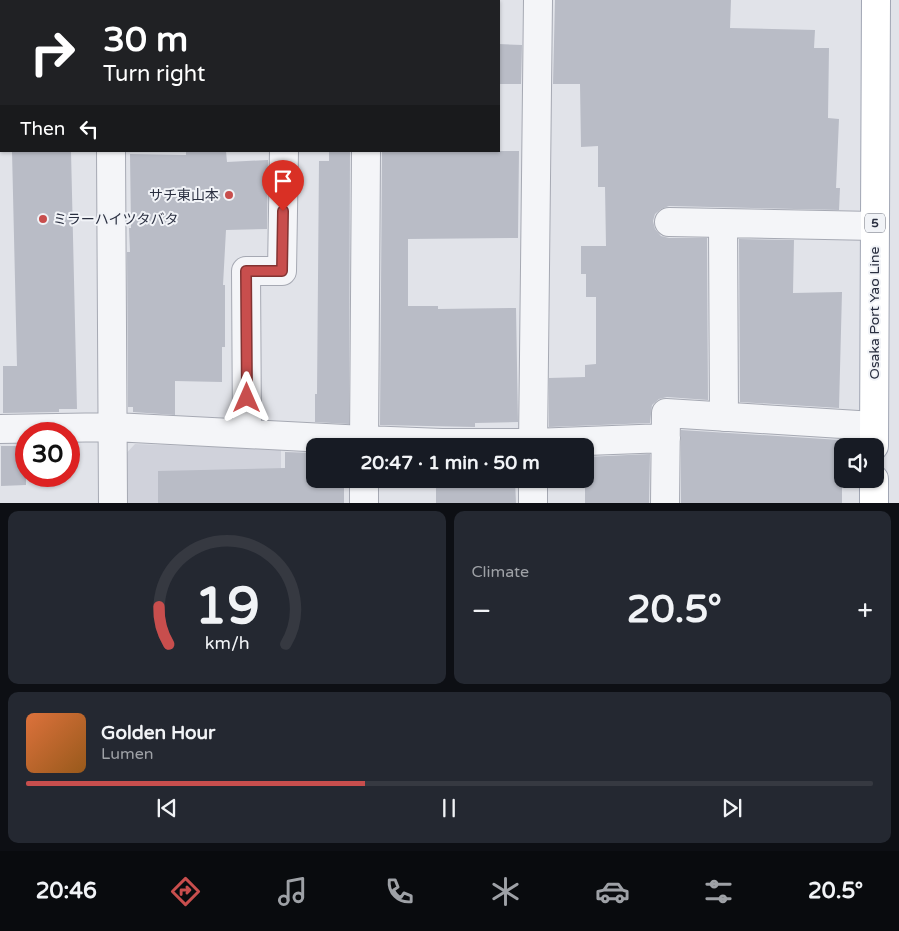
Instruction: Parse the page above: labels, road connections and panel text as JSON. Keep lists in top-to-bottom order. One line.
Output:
{"streets":{"main road":["5","Osaka Port Yao Line"]},"places":["サチ東山本","ミラーハイツタバタ"],"page":{"turn":["30 m","Turn right"],"then":"Then","limit":"30","trip":"20:47 · 1 min · 50 m","tile":"Climate","heat":["−","20.5°","+"],"song":["Golden Hour","Lumen"],"tabs":["20:46","20.5°"],"gauge":["19","km/h"]}}
